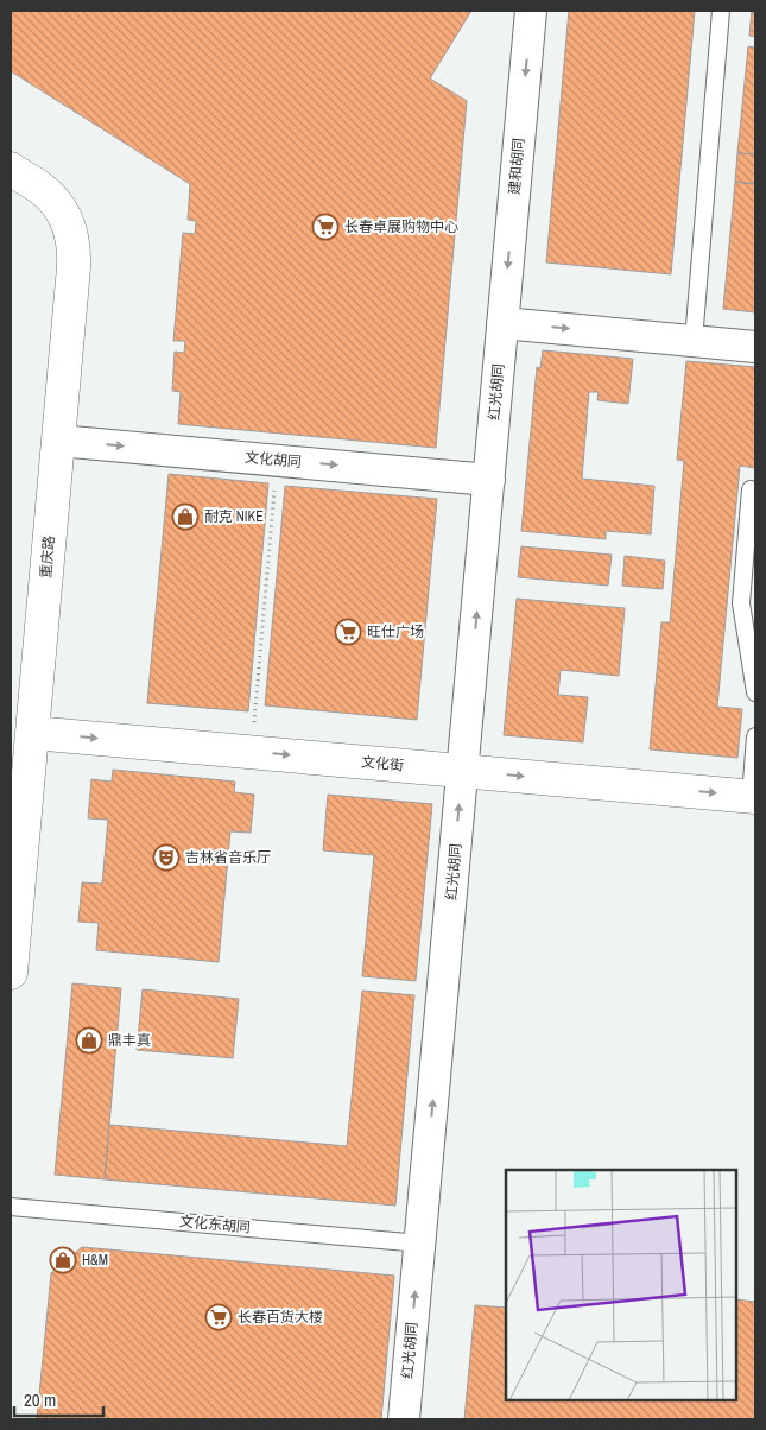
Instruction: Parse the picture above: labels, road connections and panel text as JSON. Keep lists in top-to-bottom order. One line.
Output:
{"streets":{"main road":["重庆路","文化街"],"street":["建和胡同","红光胡同","文化胡同"],"lane":["文化东胡同"]},"crossings":[["建和胡同","红光胡同"],["红光胡同","文化胡同"],["红光胡同","文化街"],["红光胡同","文化东胡同"],["文化胡同","重庆路"],["重庆路","文化街"]],"one_way":["建和胡同","红光胡同","文化胡同","文化街"],"places":{"supermarket":["长春卓展购物中心","旺仕广场","长春百货大楼"],"shop":["耐克 NIKE","鼎丰真","H&M"],"theatre":["吉林省音乐厅"]},"scale_bar":"20 m"}
